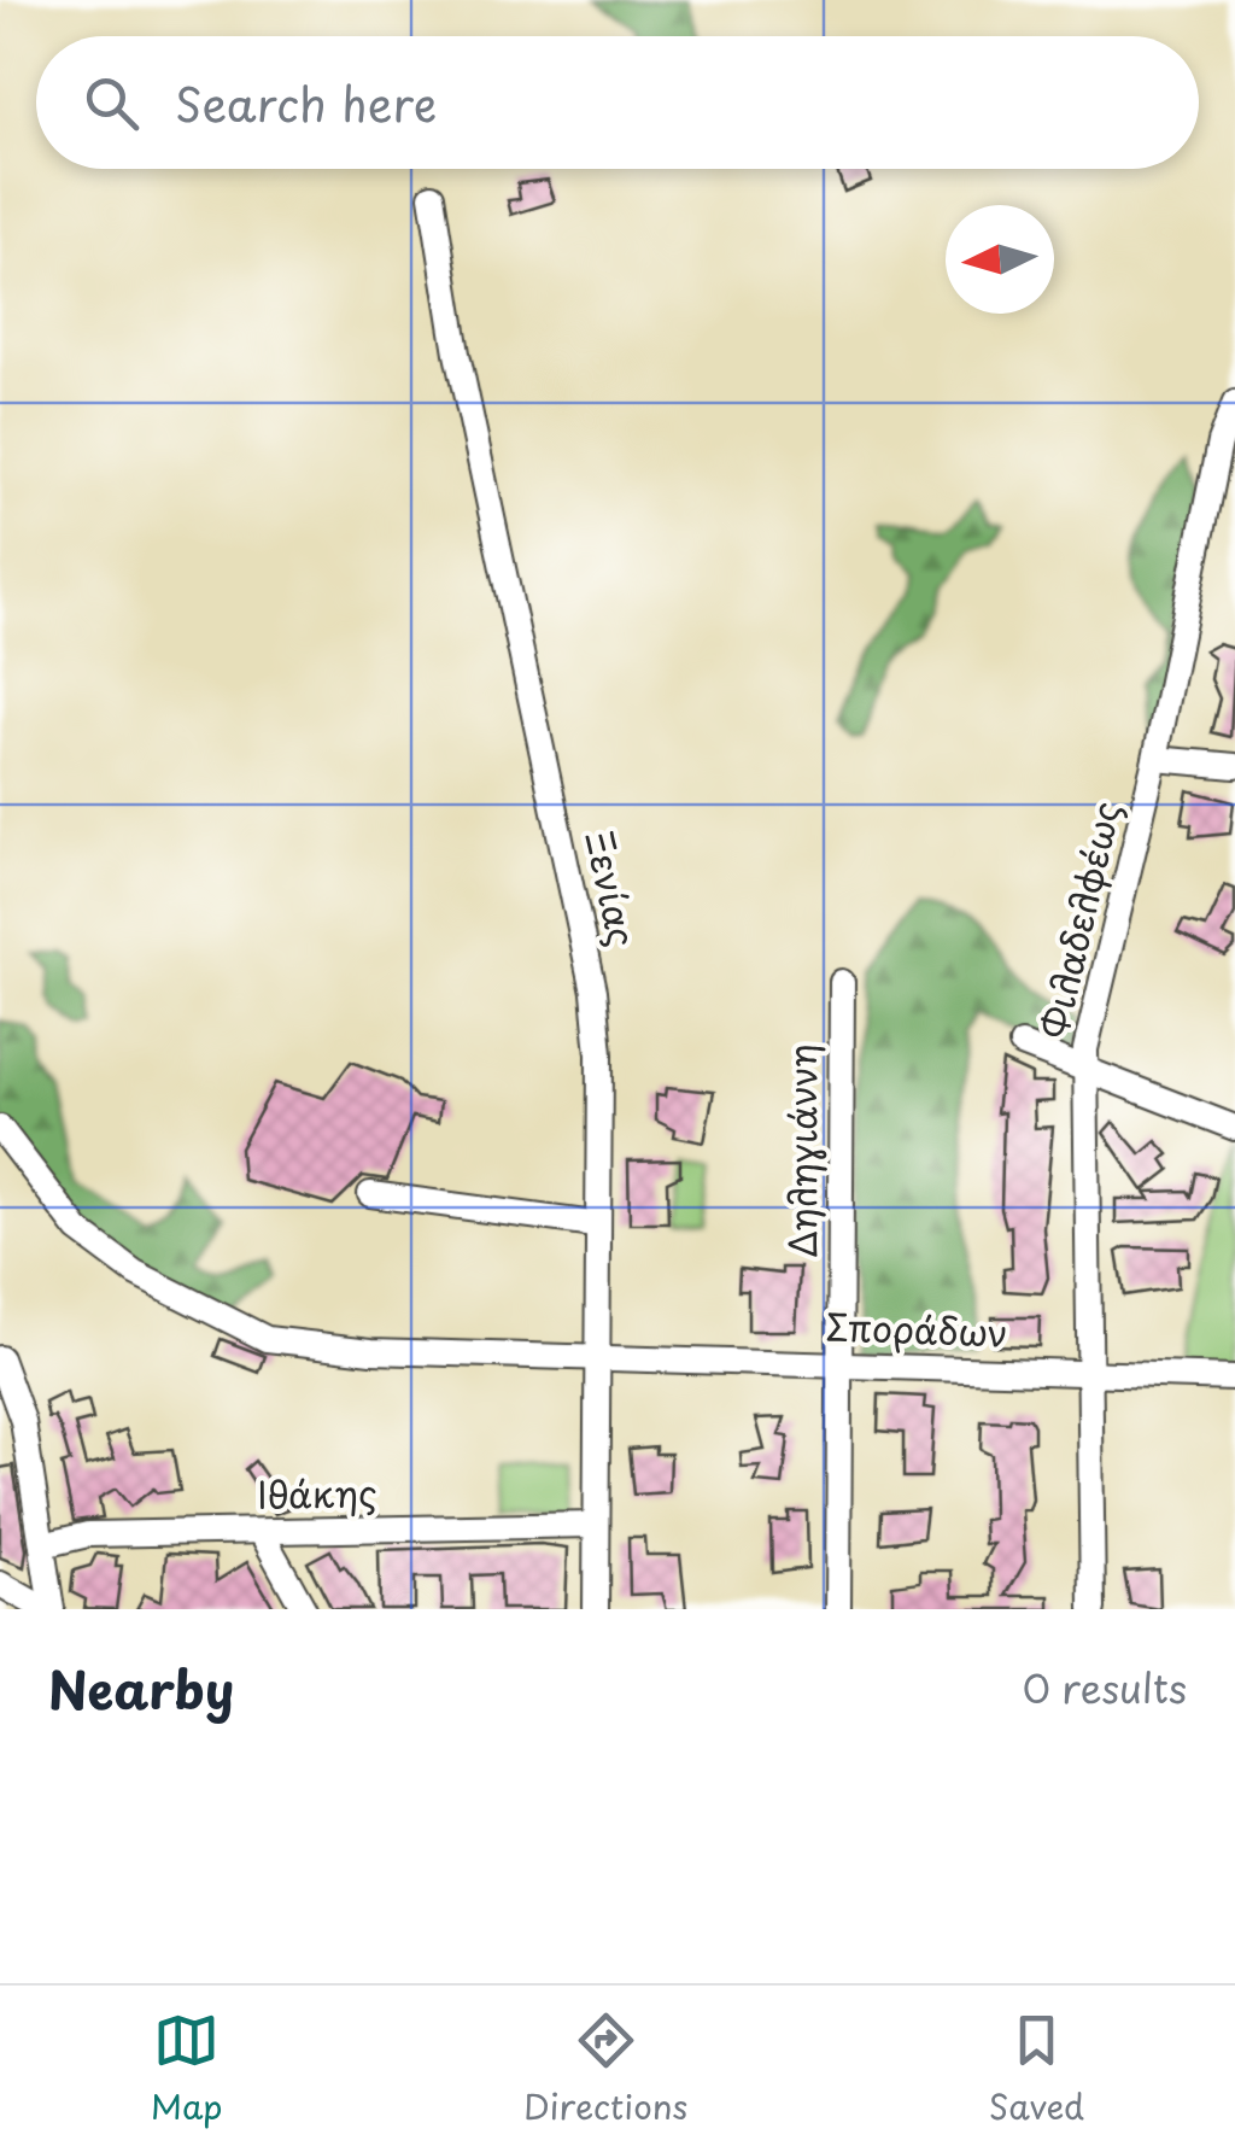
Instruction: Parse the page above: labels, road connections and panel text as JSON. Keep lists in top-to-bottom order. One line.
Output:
{"streets":{"street":["Ξενίας","Φιλαδελφέως","Δηληγιάννη","Σποράδων","Ιθάκης"]},"crossings":[["Ξενίας","Σποράδων"],["Ξενίας","Ιθάκης"],["Φιλαδελφέως","Σποράδων"],["Δηληγιάννη","Σποράδων"]],"north":"left","page":{"search":"Search here","heading":["Nearby","0 results"],"nav":["Map","Directions","Saved"]}}
